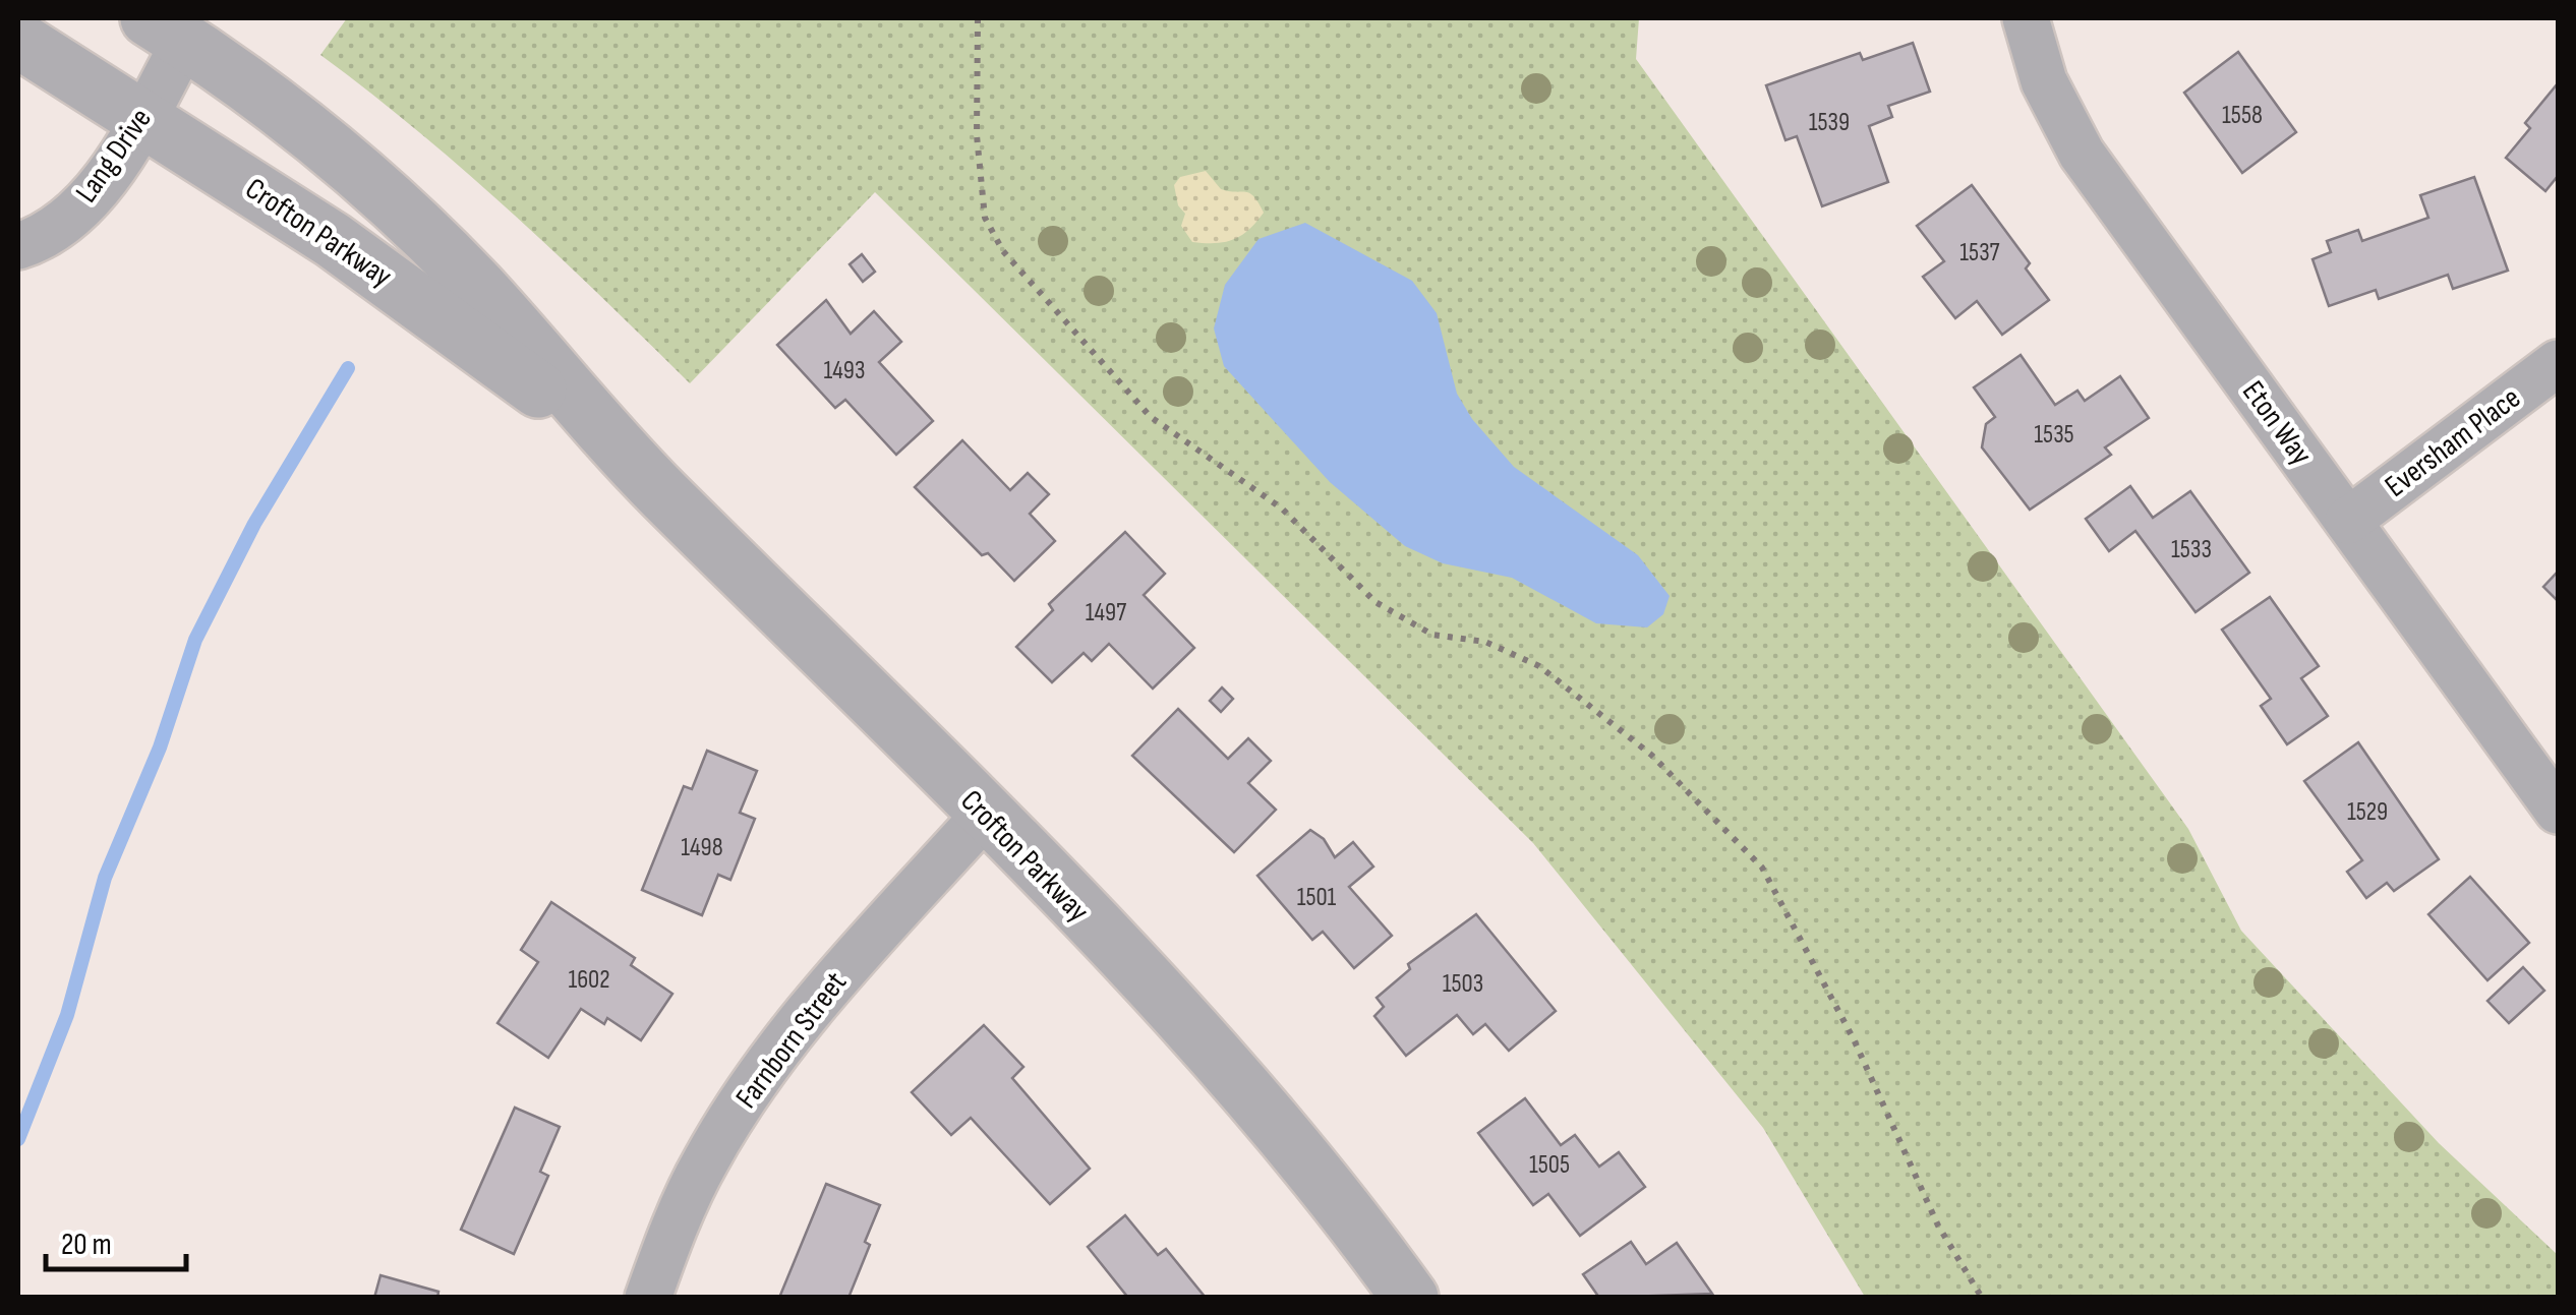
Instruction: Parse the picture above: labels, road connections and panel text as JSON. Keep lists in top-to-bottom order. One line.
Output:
{"streets":{"street":["Lang Drive","Crofton Parkway","Eton Way","Eversham Place","Farnborn Street"]},"crossings":[["Lang Drive","Crofton Parkway"],["Crofton Parkway","Farnborn Street"],["Eton Way","Eversham Place"]],"house_numbers":["1558","1539","1537","1493","1535","1533","1497","1529","1498","1501","1602","1503","1505"],"scale_bar":"20 m"}
